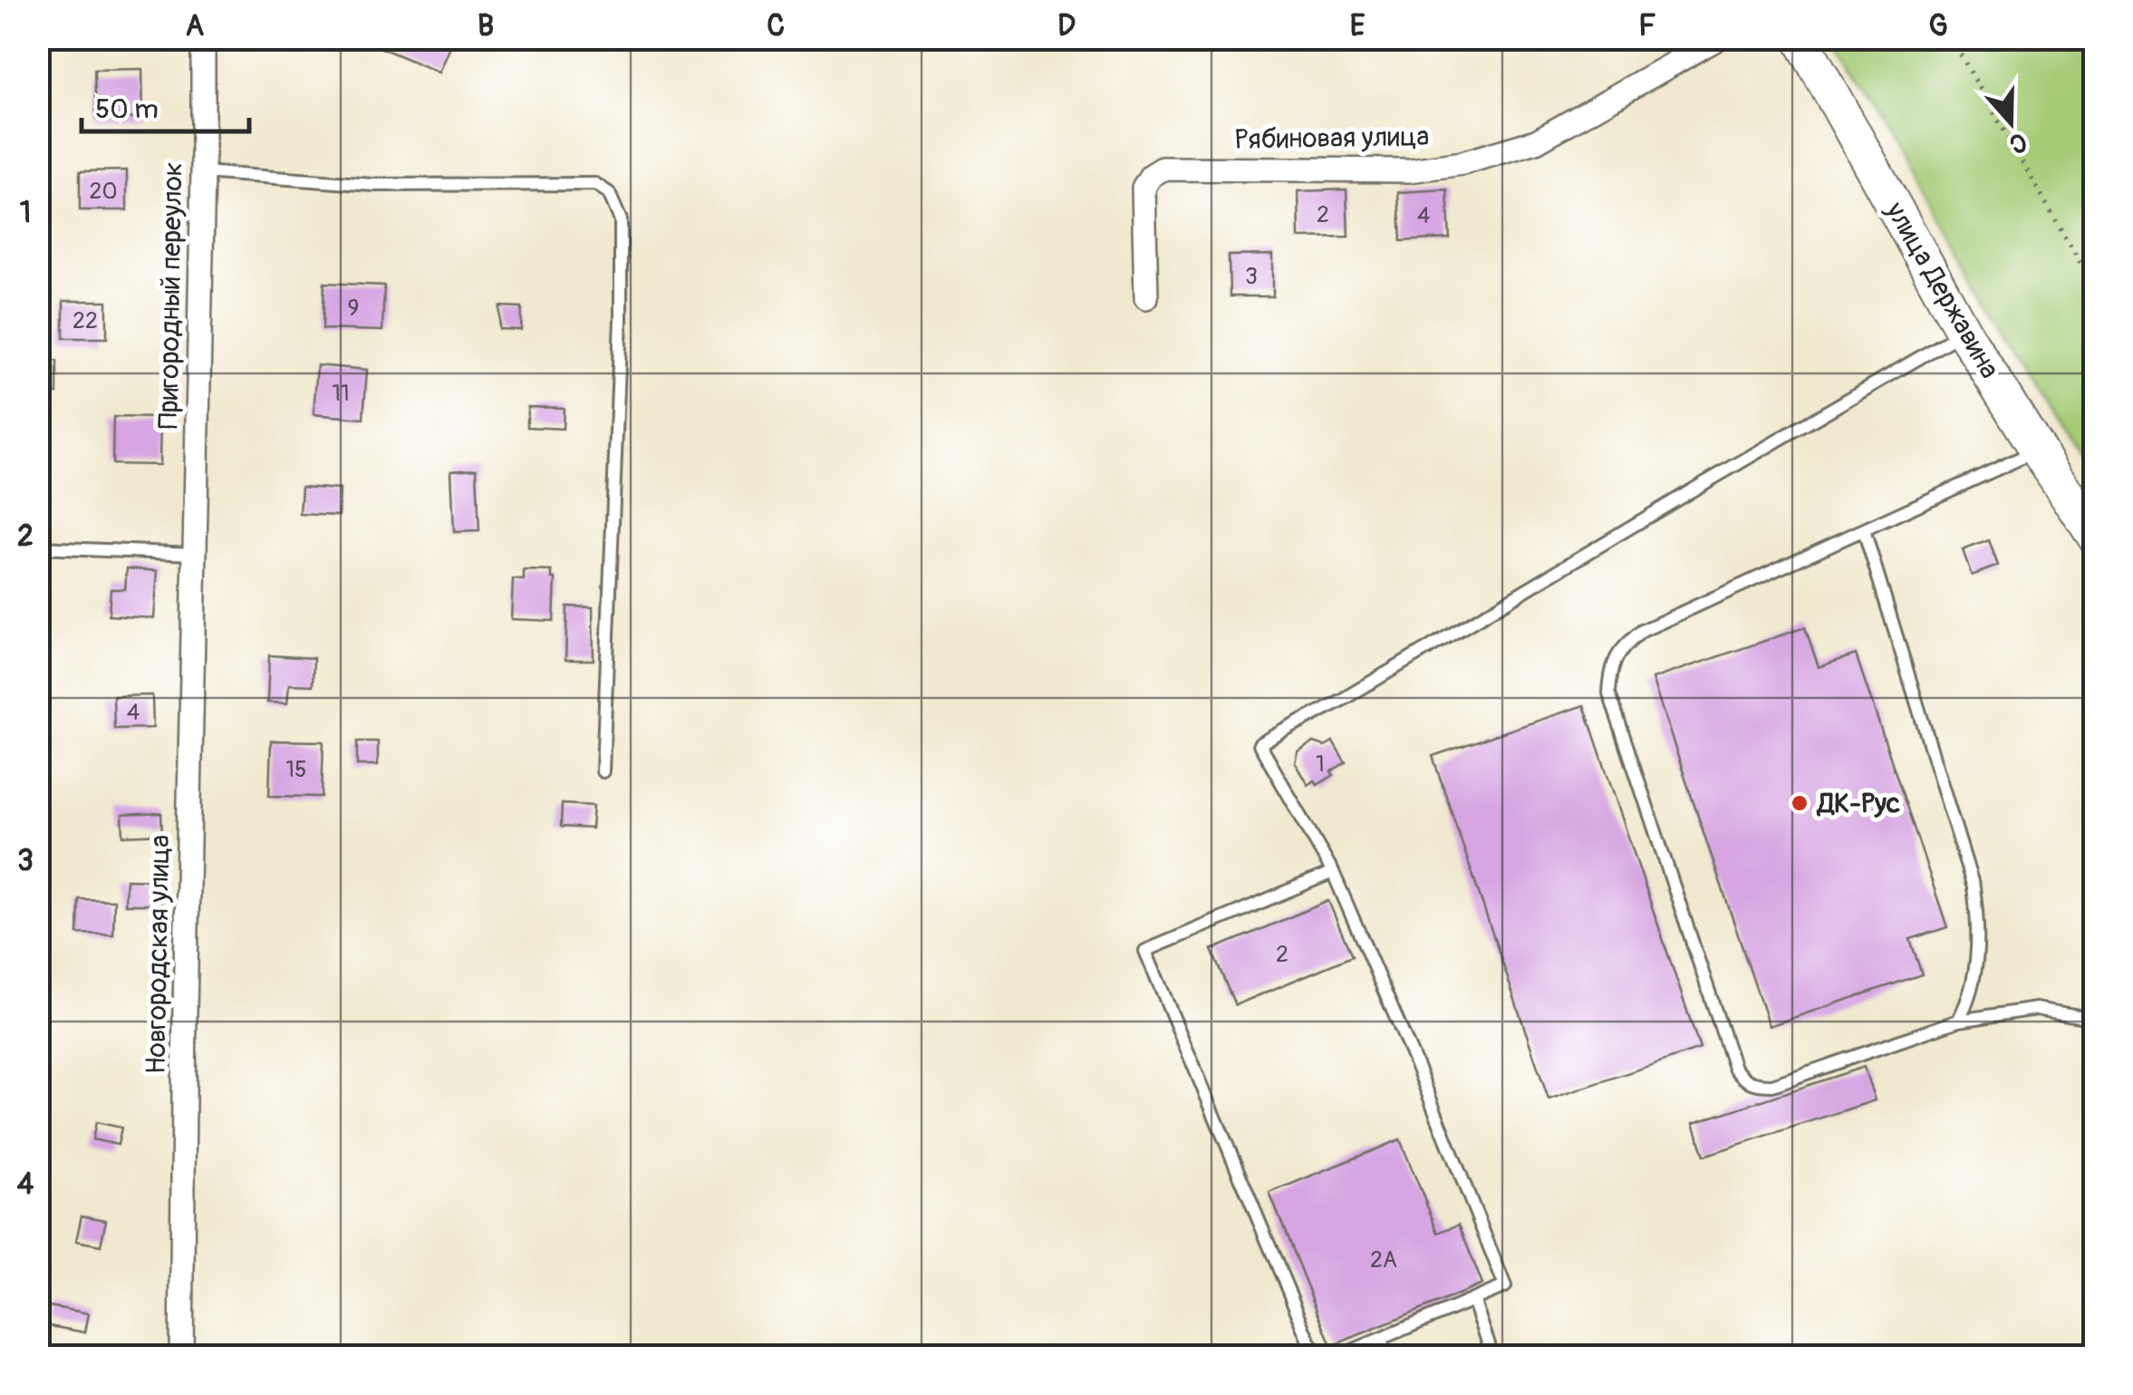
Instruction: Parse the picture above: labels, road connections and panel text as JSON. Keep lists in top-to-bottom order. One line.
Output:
{"streets":{"main road":["улица Державина"],"street":["Рябиновая улица","Пригородный переулок","Новгородская улица"]},"crossings":[["Пригородный переулок","Новгородская улица"]],"places":["ДК-Рус"],"house_numbers":["20","2","4","3","9","22","11","4","1","15","2","2А"],"scale_bar":"50 m","north":"bottom","grid":{"columns":["A","B","C","D","E","F","G"],"rows":["1","2","3","4"]}}
